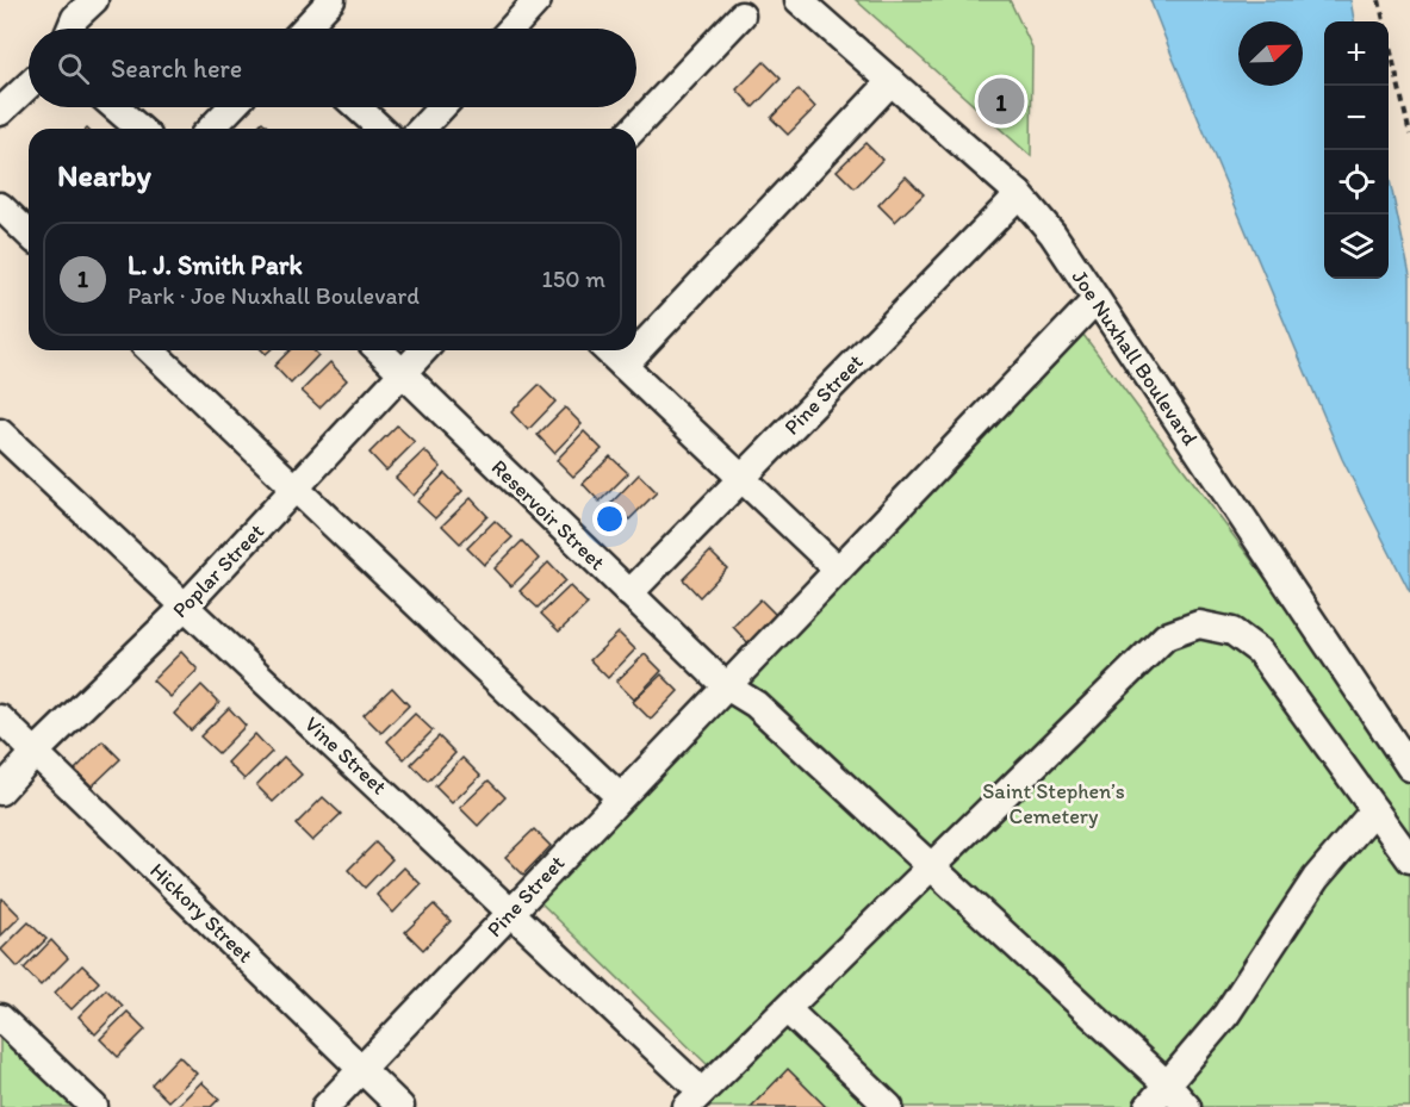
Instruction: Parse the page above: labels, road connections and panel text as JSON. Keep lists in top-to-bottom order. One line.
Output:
{"streets":{"street":["Joe Nuxhall Boulevard","Pine Street","Reservoir Street","Poplar Street","Vine Street","Hickory Street"]},"crossings":[["Joe Nuxhall Boulevard","Pine Street"],["Pine Street","Reservoir Street"],["Pine Street","Vine Street"],["Pine Street","Hickory Street"],["Reservoir Street","Poplar Street"],["Poplar Street","Vine Street"],["Poplar Street","Hickory Street"]],"parks":["Saint Stephen’s Cemetery"],"north":"top right","page":{"map_buttons":["+","−"],"search":"Search here","pins":"1","heading":"Nearby","list":[{"mark":"1","name":"L. J. Smith Park","note":"Park · Joe Nuxhall Boulevard","value":"150 m"}]}}
